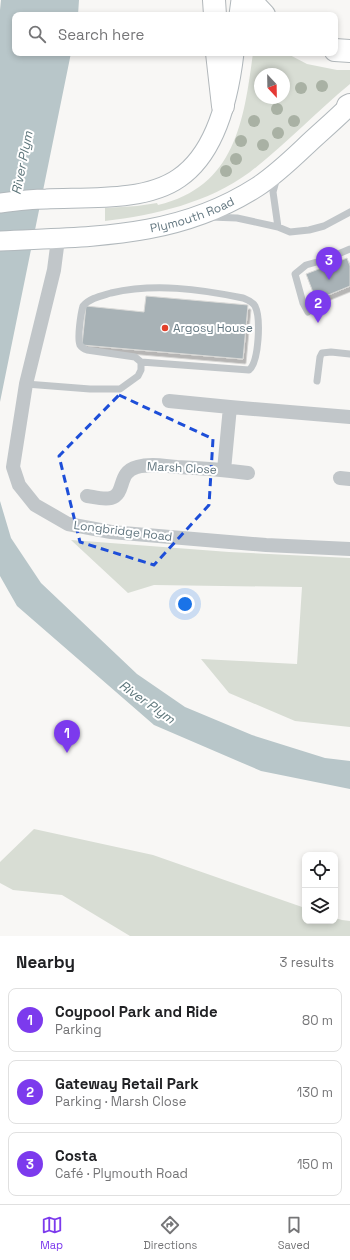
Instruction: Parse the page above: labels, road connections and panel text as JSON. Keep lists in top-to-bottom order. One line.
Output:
{"streets":{"main road":["Plymouth Road"],"street":["Marsh Close","Longbridge Road"]},"crossings":[["Plymouth Road","Longbridge Road"]],"water":["River Plym"],"places":["Argosy House"],"north":"bottom","page":{"search":"Search here","pins":["3","2","1"],"heading":["Nearby","3 results"],"list":[{"mark":"1","name":"Coypool Park and Ride","note":"Parking","value":"80 m"},{"mark":"2","name":"Gateway Retail Park","note":"Parking · Marsh Close","value":"130 m"},{"mark":"3","name":"Costa","note":"Café · Plymouth Road","value":"150 m"}],"nav":["Map","Directions","Saved"]}}
